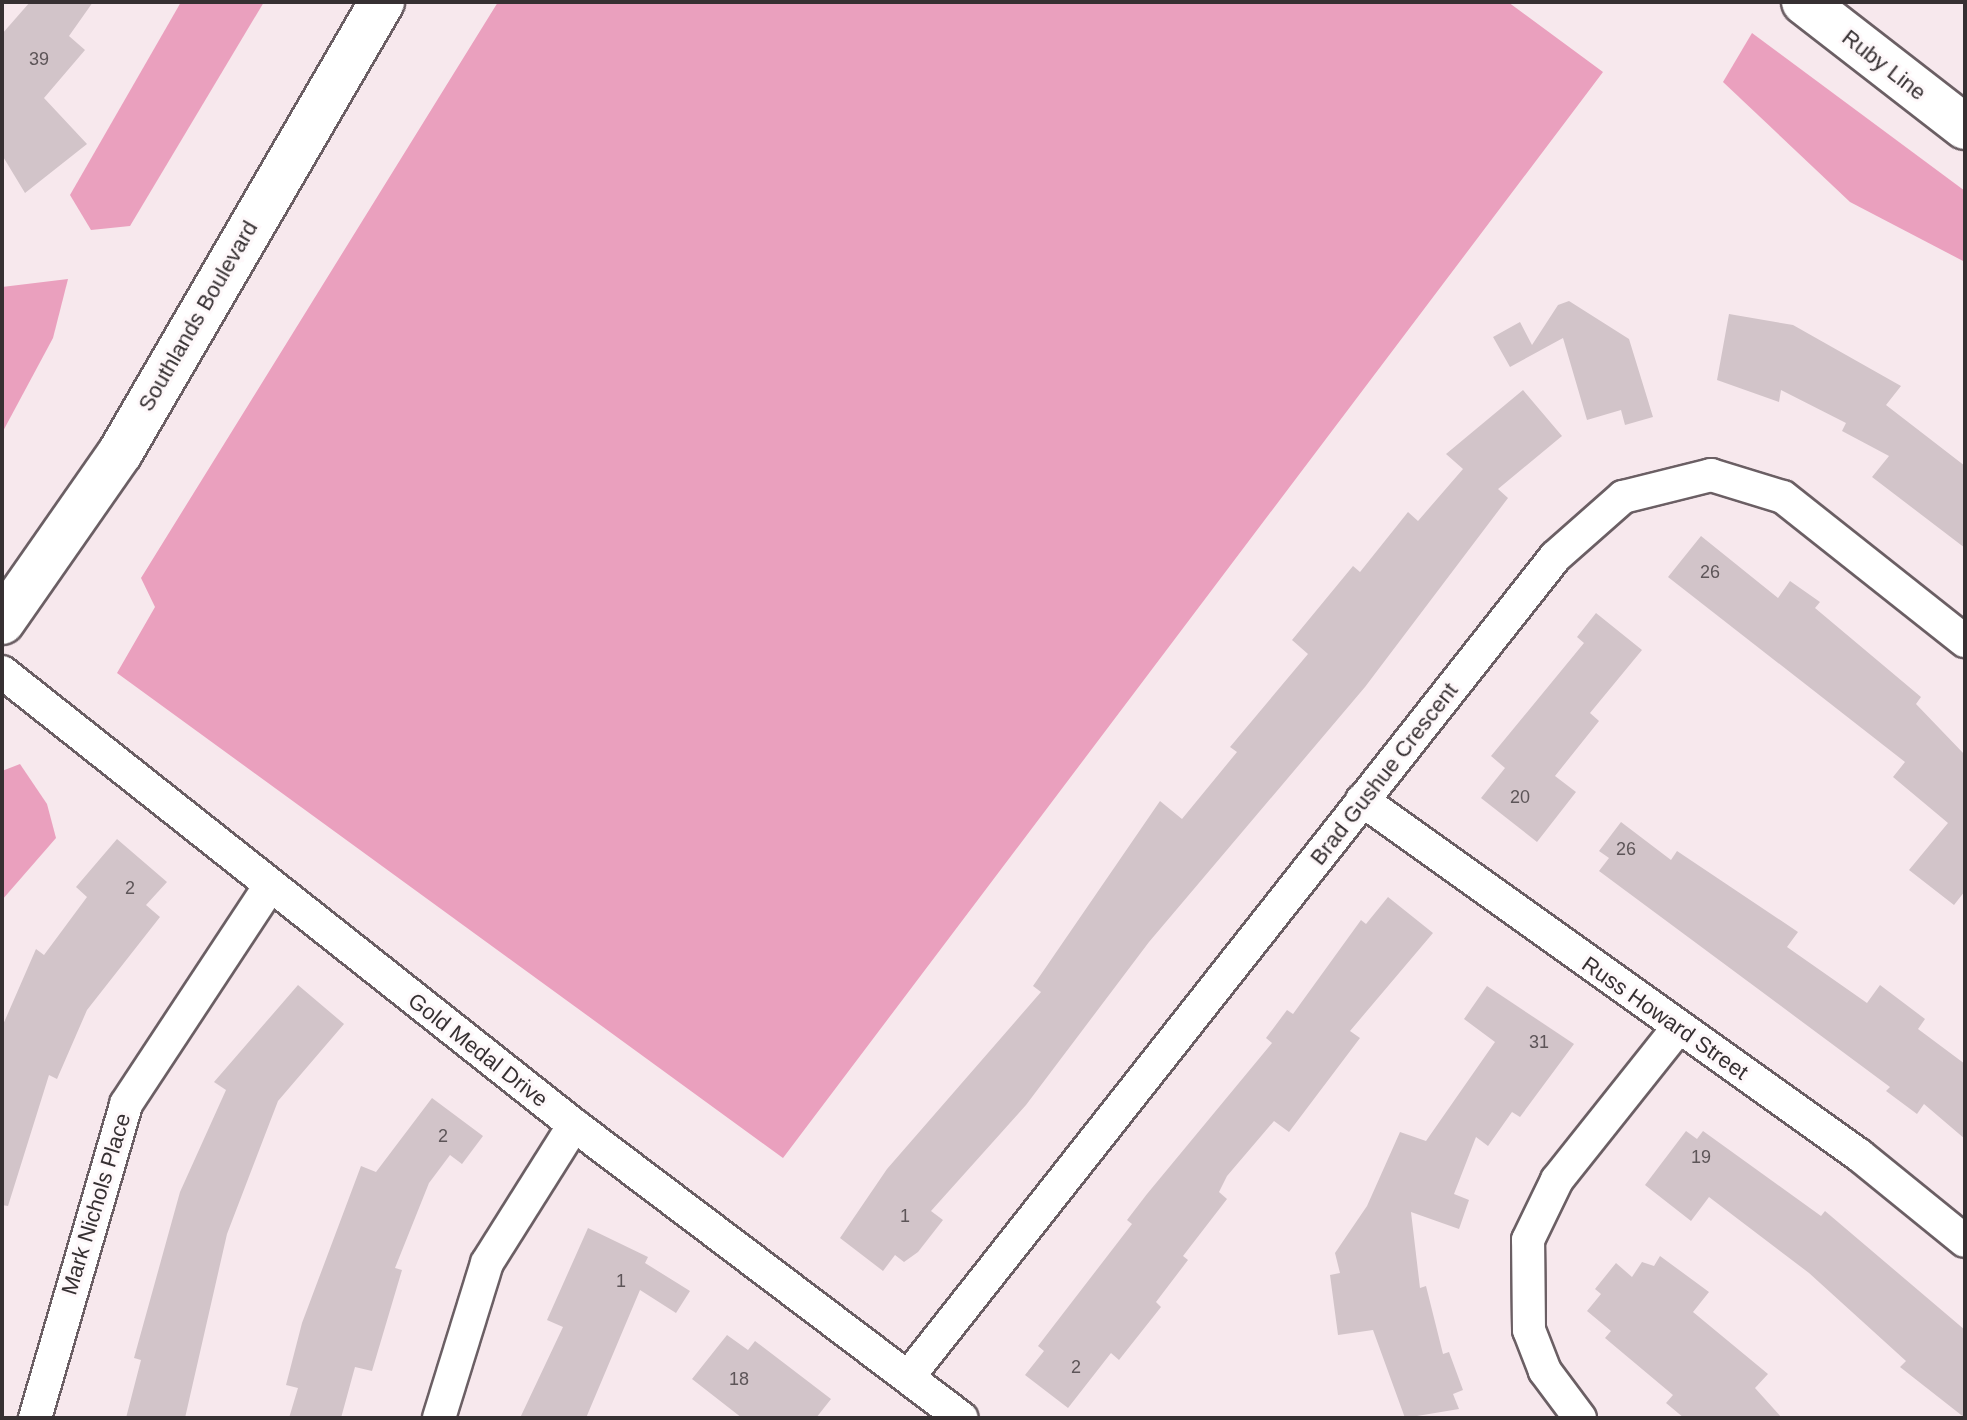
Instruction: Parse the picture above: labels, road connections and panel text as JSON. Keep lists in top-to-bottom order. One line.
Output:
{"streets":{"main road":["Ruby Line","Southlands Boulevard"],"street":["Brad Gushue Crescent","Russ Howard Street","Gold Medal Drive","Mark Nichols Place"]},"crossings":[["Brad Gushue Crescent","Russ Howard Street"],["Brad Gushue Crescent","Gold Medal Drive"],["Gold Medal Drive","Mark Nichols Place"]],"house_numbers":["39","26","20","26","2","31","2","19","1","1","2","18"]}
